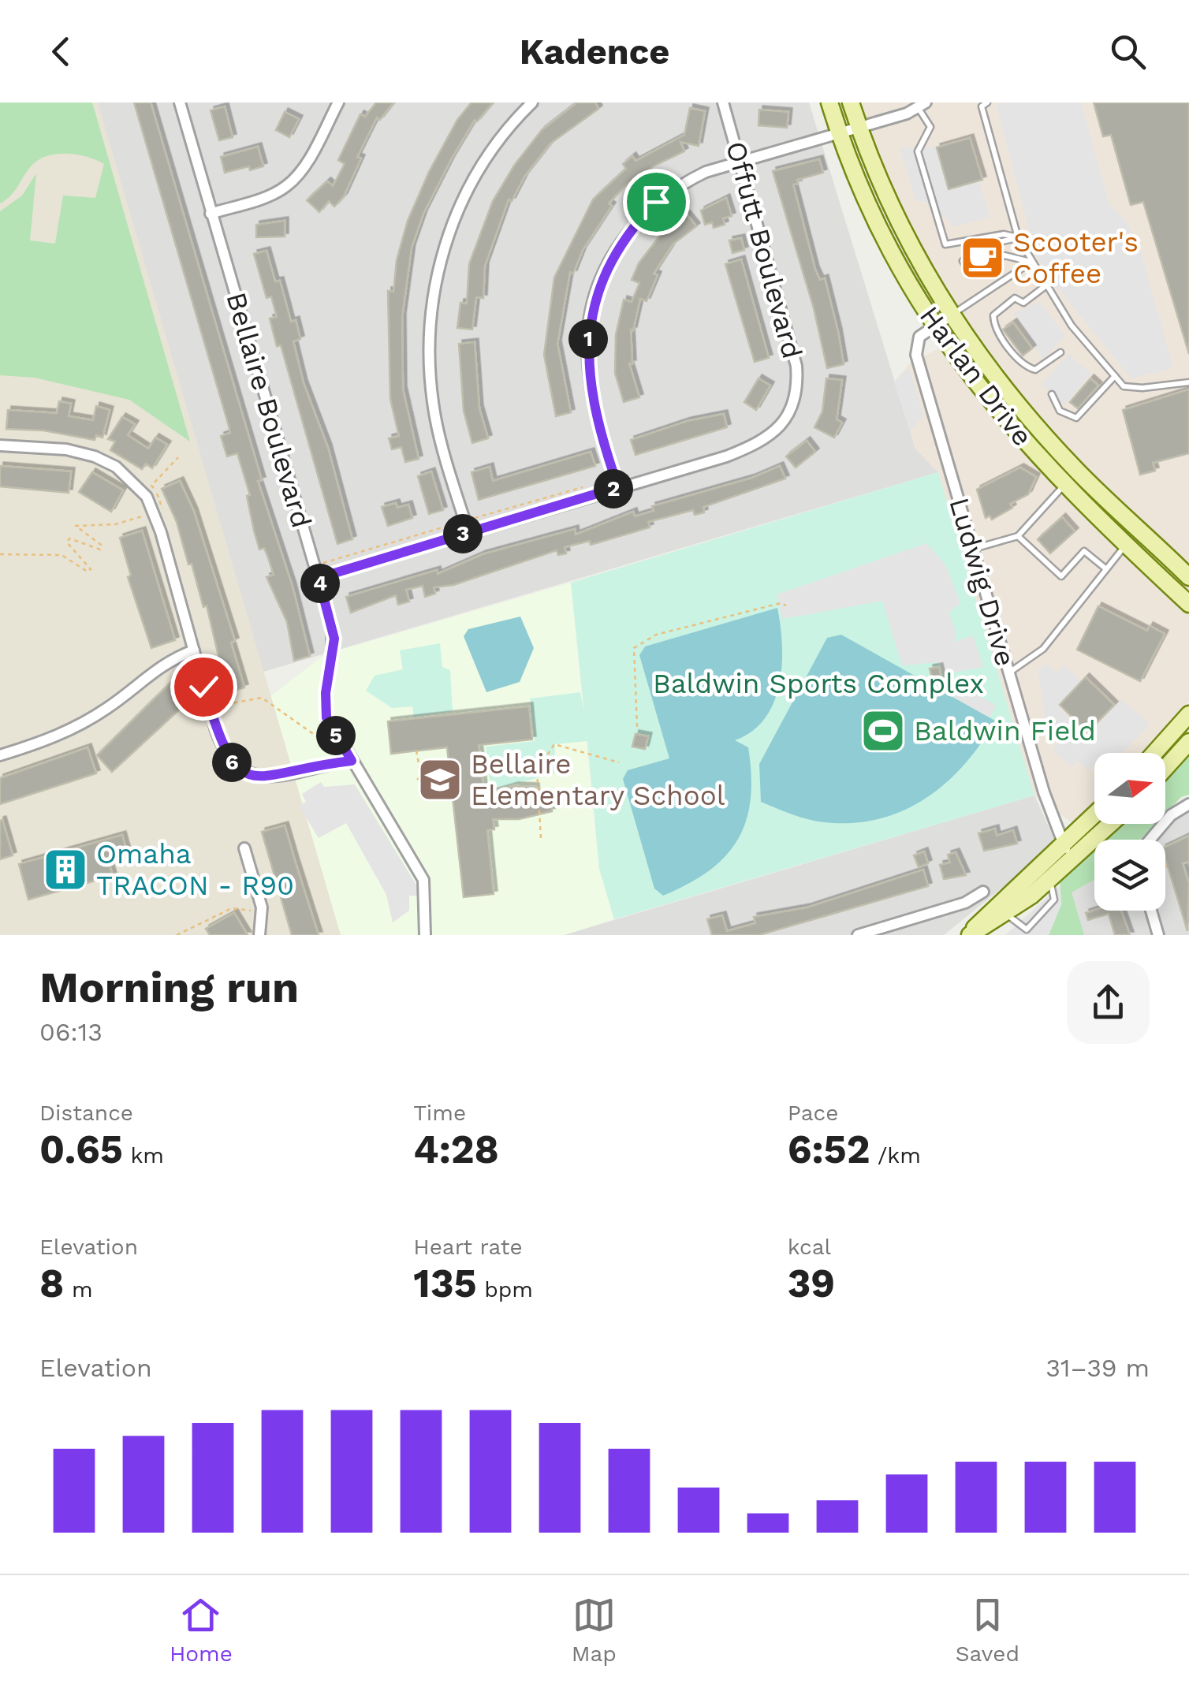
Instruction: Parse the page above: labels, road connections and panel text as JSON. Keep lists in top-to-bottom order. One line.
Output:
{"streets":{"main road":["Harlan Drive"],"street":["Offutt Boulevard","Bellaire Boulevard","Ludwig Drive"]},"crossings":[["Offutt Boulevard","Bellaire Boulevard"],["Harlan Drive","Ludwig Drive"]],"parks":["Baldwin Sports Complex"],"places":{"cafe":["Scooter's Coffee"],"sports":["Baldwin Field"],"school or university":["Bellaire Elementary School"],"building":["Omaha TRACON - R90"]},"north":"right","page":{"header":"Kadence","pins":["1","2","3","4","5","6"],"heading":["Morning run","06:13"],"stats":[["Distance","0.65 km"],["Time","4:28"],["Pace","6:52 /km"],["Elevation","8 m"],["Heart rate","135 bpm"],["kcal","39"]],"chart":["Elevation","31–39 m"],"tabs":["Home","Map","Saved"]}}
